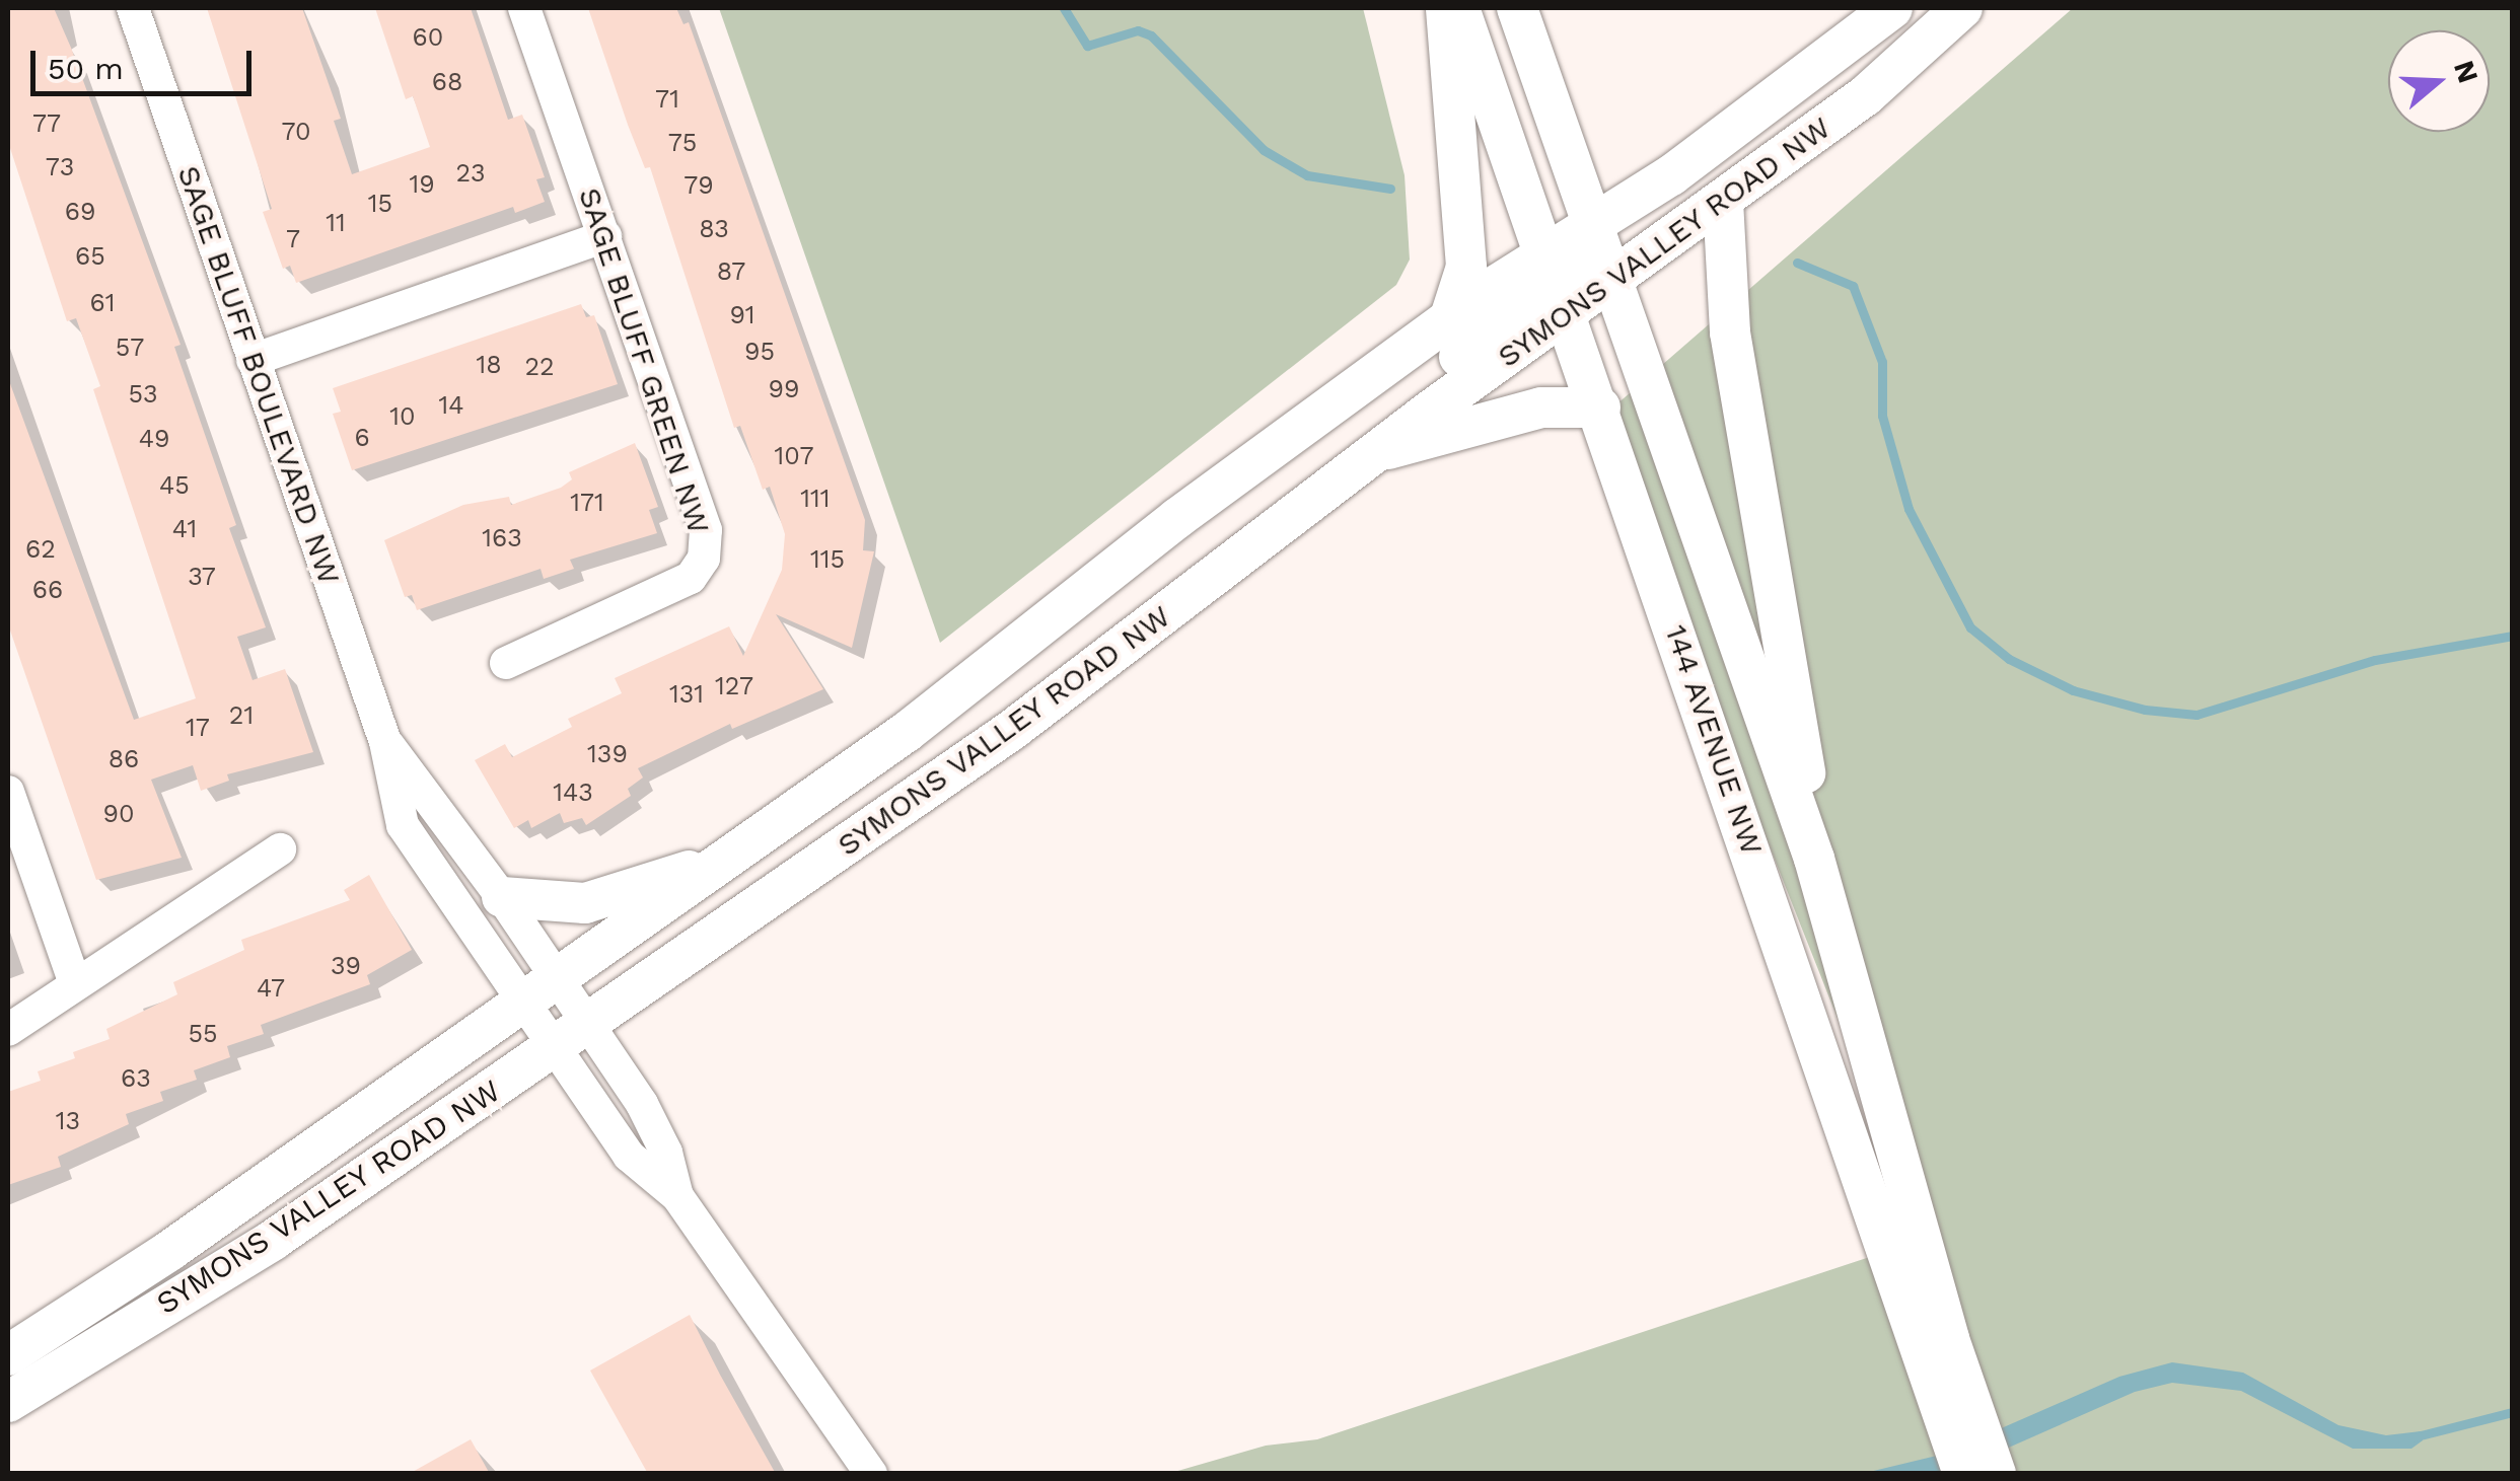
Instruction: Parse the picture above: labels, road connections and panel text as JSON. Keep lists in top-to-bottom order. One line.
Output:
{"streets":{"main road":["SYMONS VALLEY ROAD NW","144 AVENUE NW"],"street":["SAGE BLUFF GREEN NW","SAGE BLUFF BOULEVARD NW"]},"crossings":[["SYMONS VALLEY ROAD NW","SAGE BLUFF BOULEVARD NW"],["SYMONS VALLEY ROAD NW","144 AVENUE NW"]],"house_numbers":["60","68","71","77","70","75","73","23","19","79","15","69","11","83","7","65","87","61","91","57","95","18","22","99","53","14","10","6","49","107","45","111","171","41","163","62","115","37","66","127","131","21","17","139","86","143","90","39","47","55","63","13"],"scale_bar":"50 m","north":"right"}
